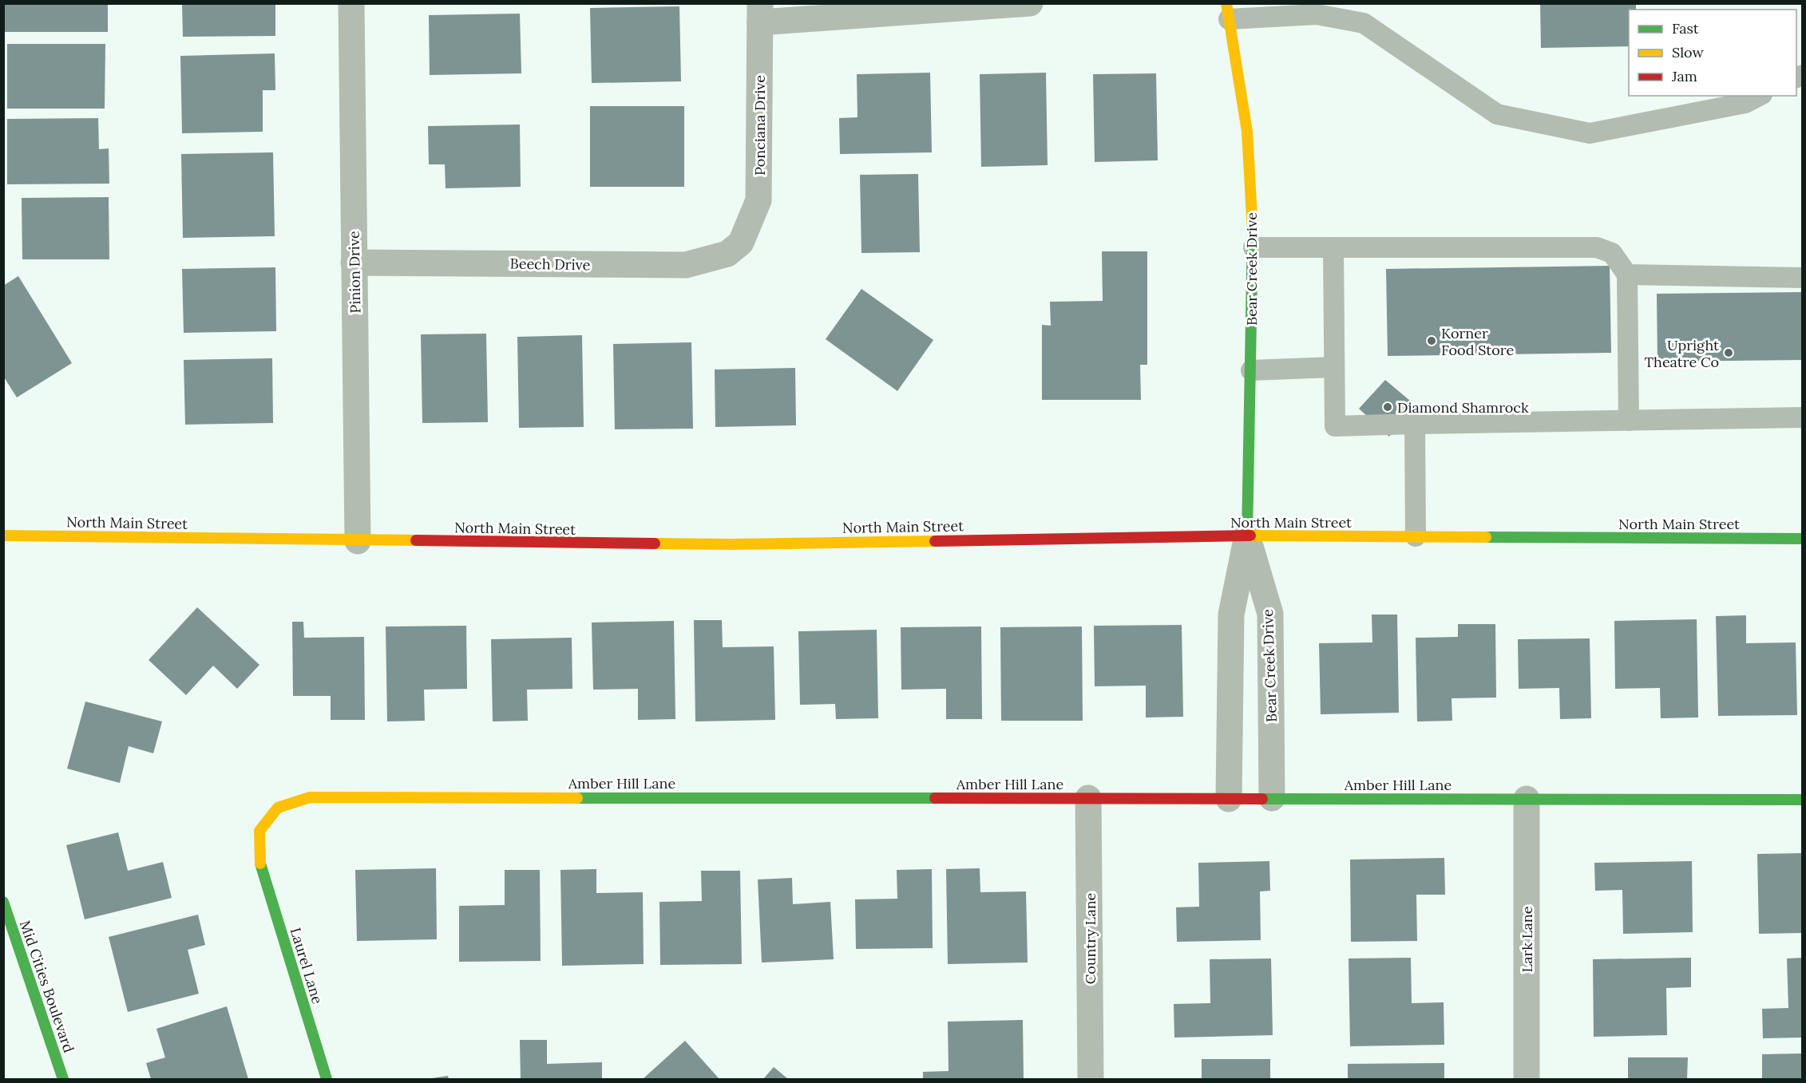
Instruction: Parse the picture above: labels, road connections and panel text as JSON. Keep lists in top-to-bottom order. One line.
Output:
{"streets":{"street":["Ponciana Drive","Beech Drive","Bear Creek Drive","Pinion Drive","North Main Street","Amber Hill Lane","Country Lane","Lark Lane","Laurel Lane","Mid Cities Boulevard"]},"crossings":[["Ponciana Drive","Beech Drive"],["Beech Drive","Pinion Drive"],["Bear Creek Drive","North Main Street"],["Bear Creek Drive","Amber Hill Lane"],["Pinion Drive","North Main Street"],["Amber Hill Lane","Country Lane"],["Amber Hill Lane","Lark Lane"],["Amber Hill Lane","Laurel Lane"]],"places":["Korner Food Store","Upright Theatre Co","Diamond Shamrock"],"legend":["Fast","Slow","Jam"]}
